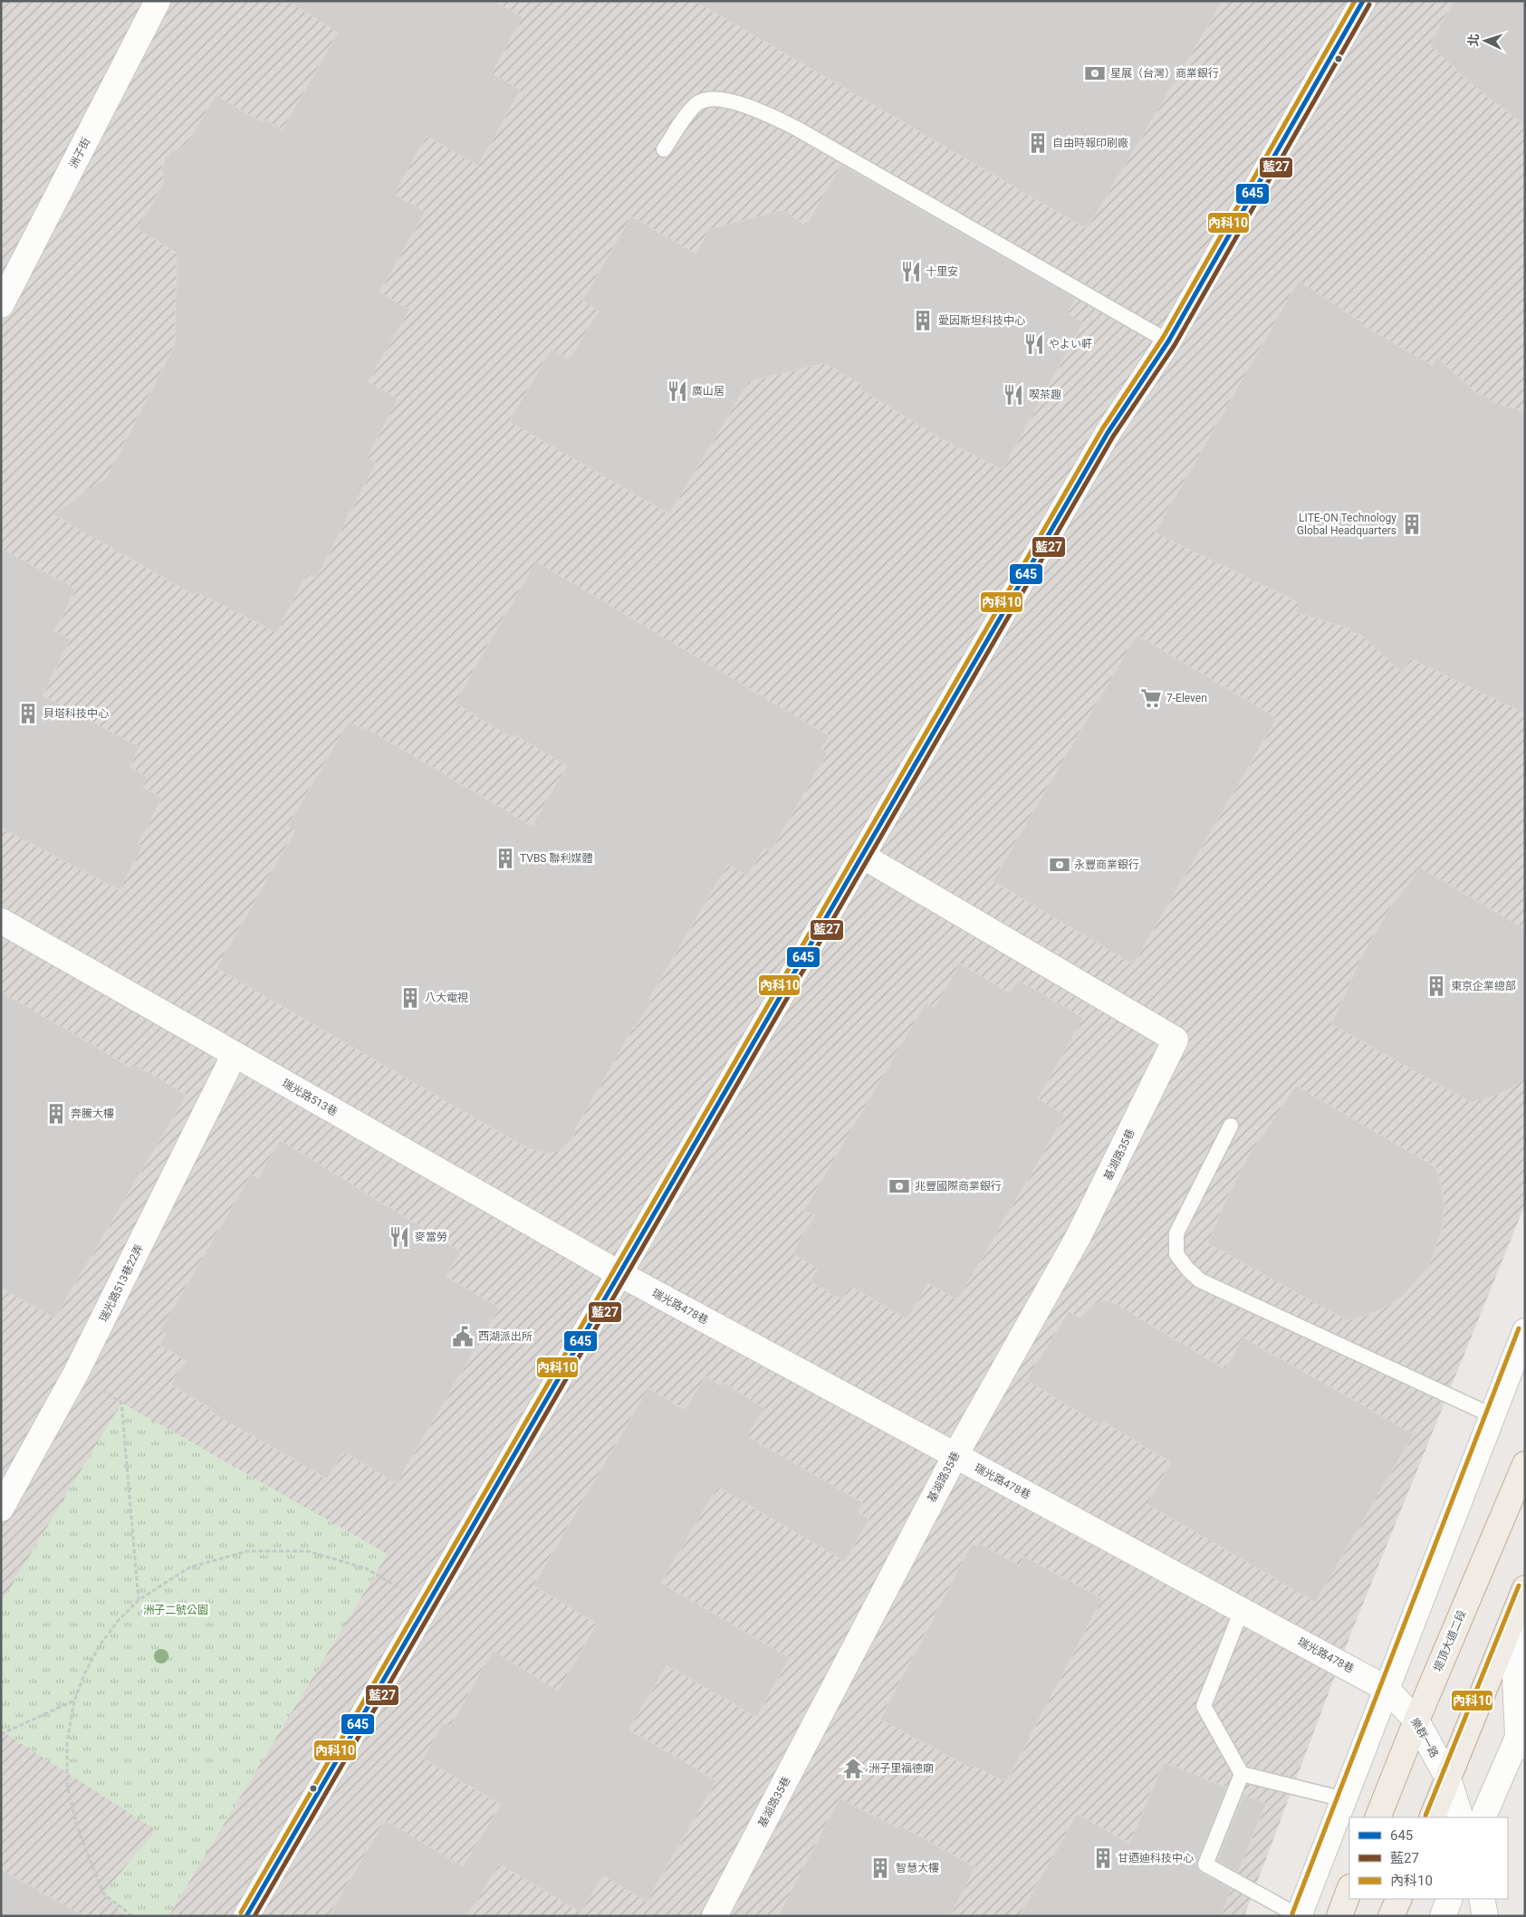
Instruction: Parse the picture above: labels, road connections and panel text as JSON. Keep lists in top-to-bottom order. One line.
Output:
{"streets":{"highway":["堤頂大道二段"],"street":["洲子街","瑞光路513巷","基湖路35巷","瑞光路513巷22弄","瑞光路478巷","樂群一路"]},"crossings":[["瑞光路513巷","瑞光路513巷22弄"],["瑞光路513巷","瑞光路478巷"],["基湖路35巷","瑞光路478巷"],["瑞光路478巷","樂群一路"],["堤頂大道二段","樂群一路"]],"parks":["洲子二號公園"],"places":{"bank":["星展（台灣）商業銀行","永豐商業銀行","兆豐國際商業銀行"],"building":["自由時報印刷廠","愛因斯坦科技中心","LITE-ON Technology Global Headquarters","貝塔科技中心","TVBS 聯利媒體","東京企業總部","八大電視","奔騰大樓","甘迺迪科技中心","智慧大樓"],"restaurant":["十里安","やよい軒","廣山居","喫茶趣","麥當勞"],"supermarket":["7-Eleven"],"public building":["西湖派出所"],"temple":["洲子里福德廟"]},"lines":["transit line 645","transit line 內科10","transit line 藍27"],"legend":["645","藍27","內科10"],"north":"left"}
